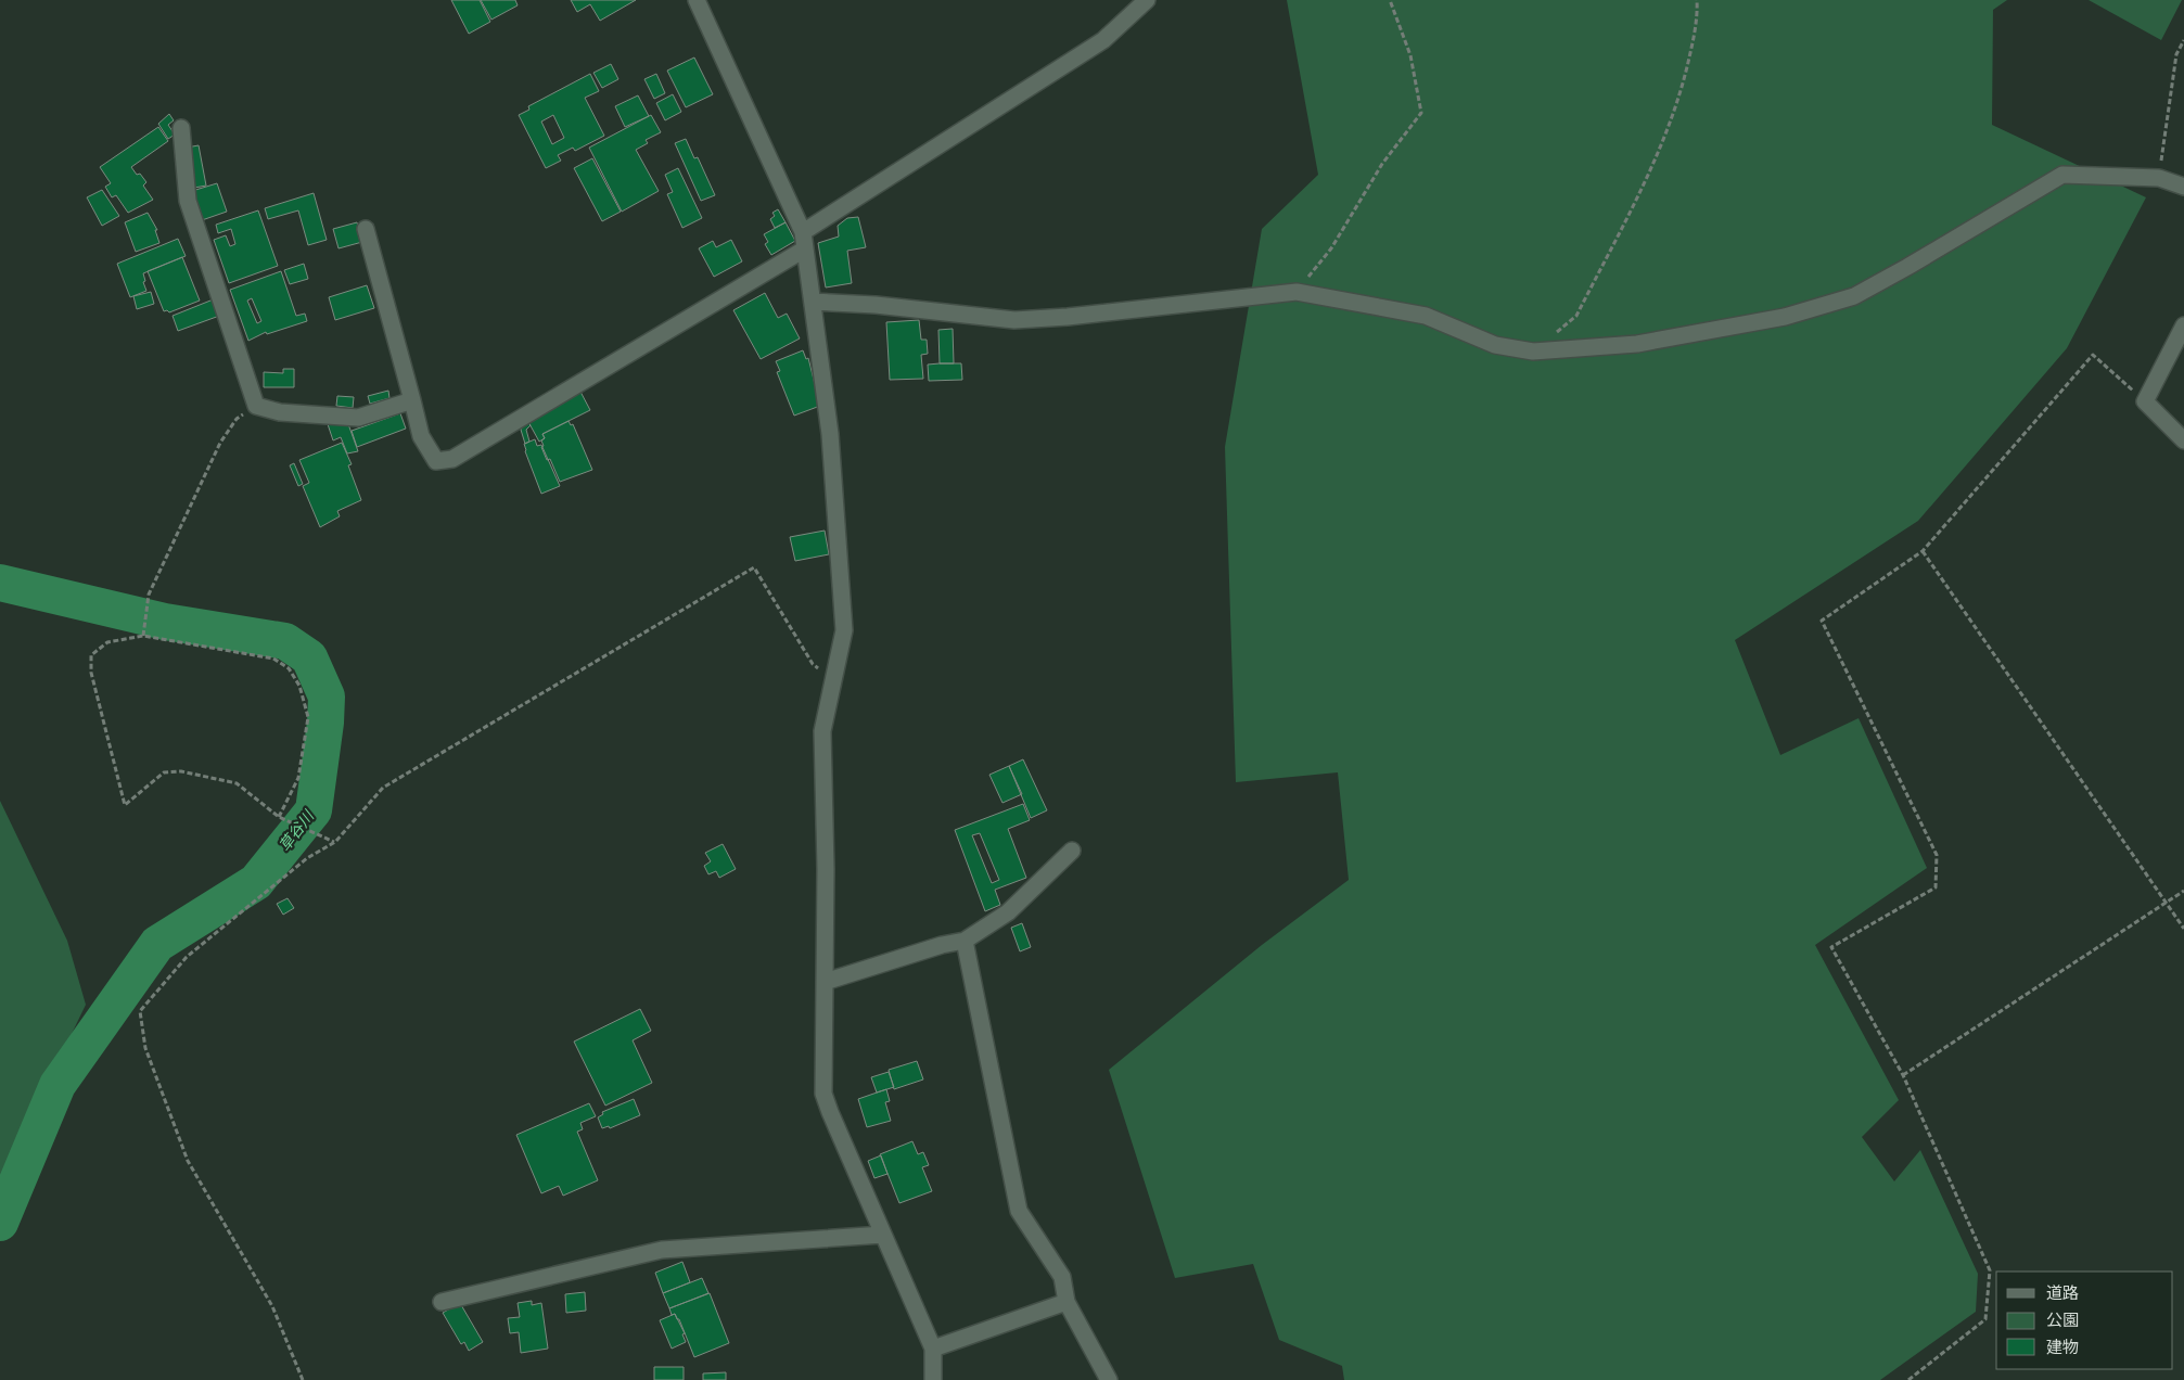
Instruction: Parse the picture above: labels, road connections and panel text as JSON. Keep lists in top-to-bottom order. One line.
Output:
{"water":["草谷川"],"legend":["道路","公園","建物"]}
